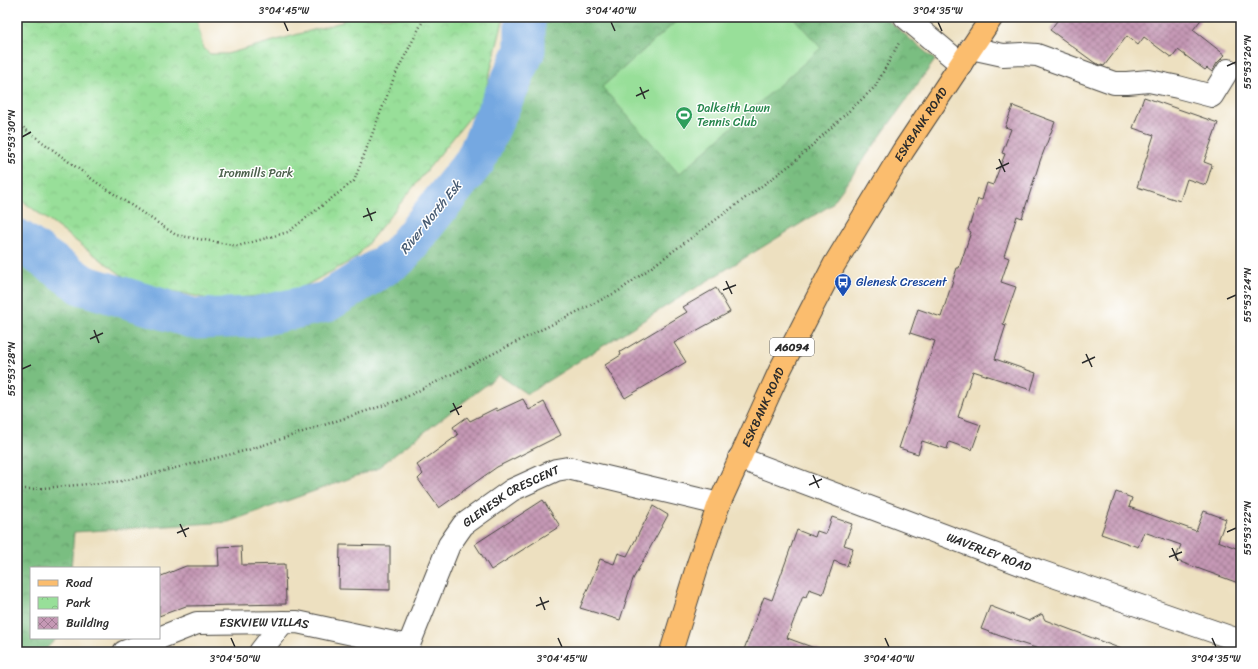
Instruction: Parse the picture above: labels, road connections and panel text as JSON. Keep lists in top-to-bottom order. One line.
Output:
{"streets":{"main road":["ESKBANK ROAD","A6094"],"street":["GLENESK CRESCENT","WAVERLEY ROAD","ESKVIEW VILLAS"]},"crossings":[["ESKBANK ROAD","GLENESK CRESCENT"],["ESKBANK ROAD","WAVERLEY ROAD"],["GLENESK CRESCENT","ESKVIEW VILLAS"]],"water":["River North Esk"],"parks":["Ironmills Park"],"places":{"sports":["Dalkeith Lawn Tennis Club"],"bus stop":["Glenesk Crescent"]},"legend":["Road","Park","Building"],"coordinates":["3°04'45\"W","3°04'40\"W","3°04'35\"W","55°53'26\"N","55°53'30\"N","55°53'24\"N","55°53'28\"N","55°53'22\"N","3°04'50\"W"]}
